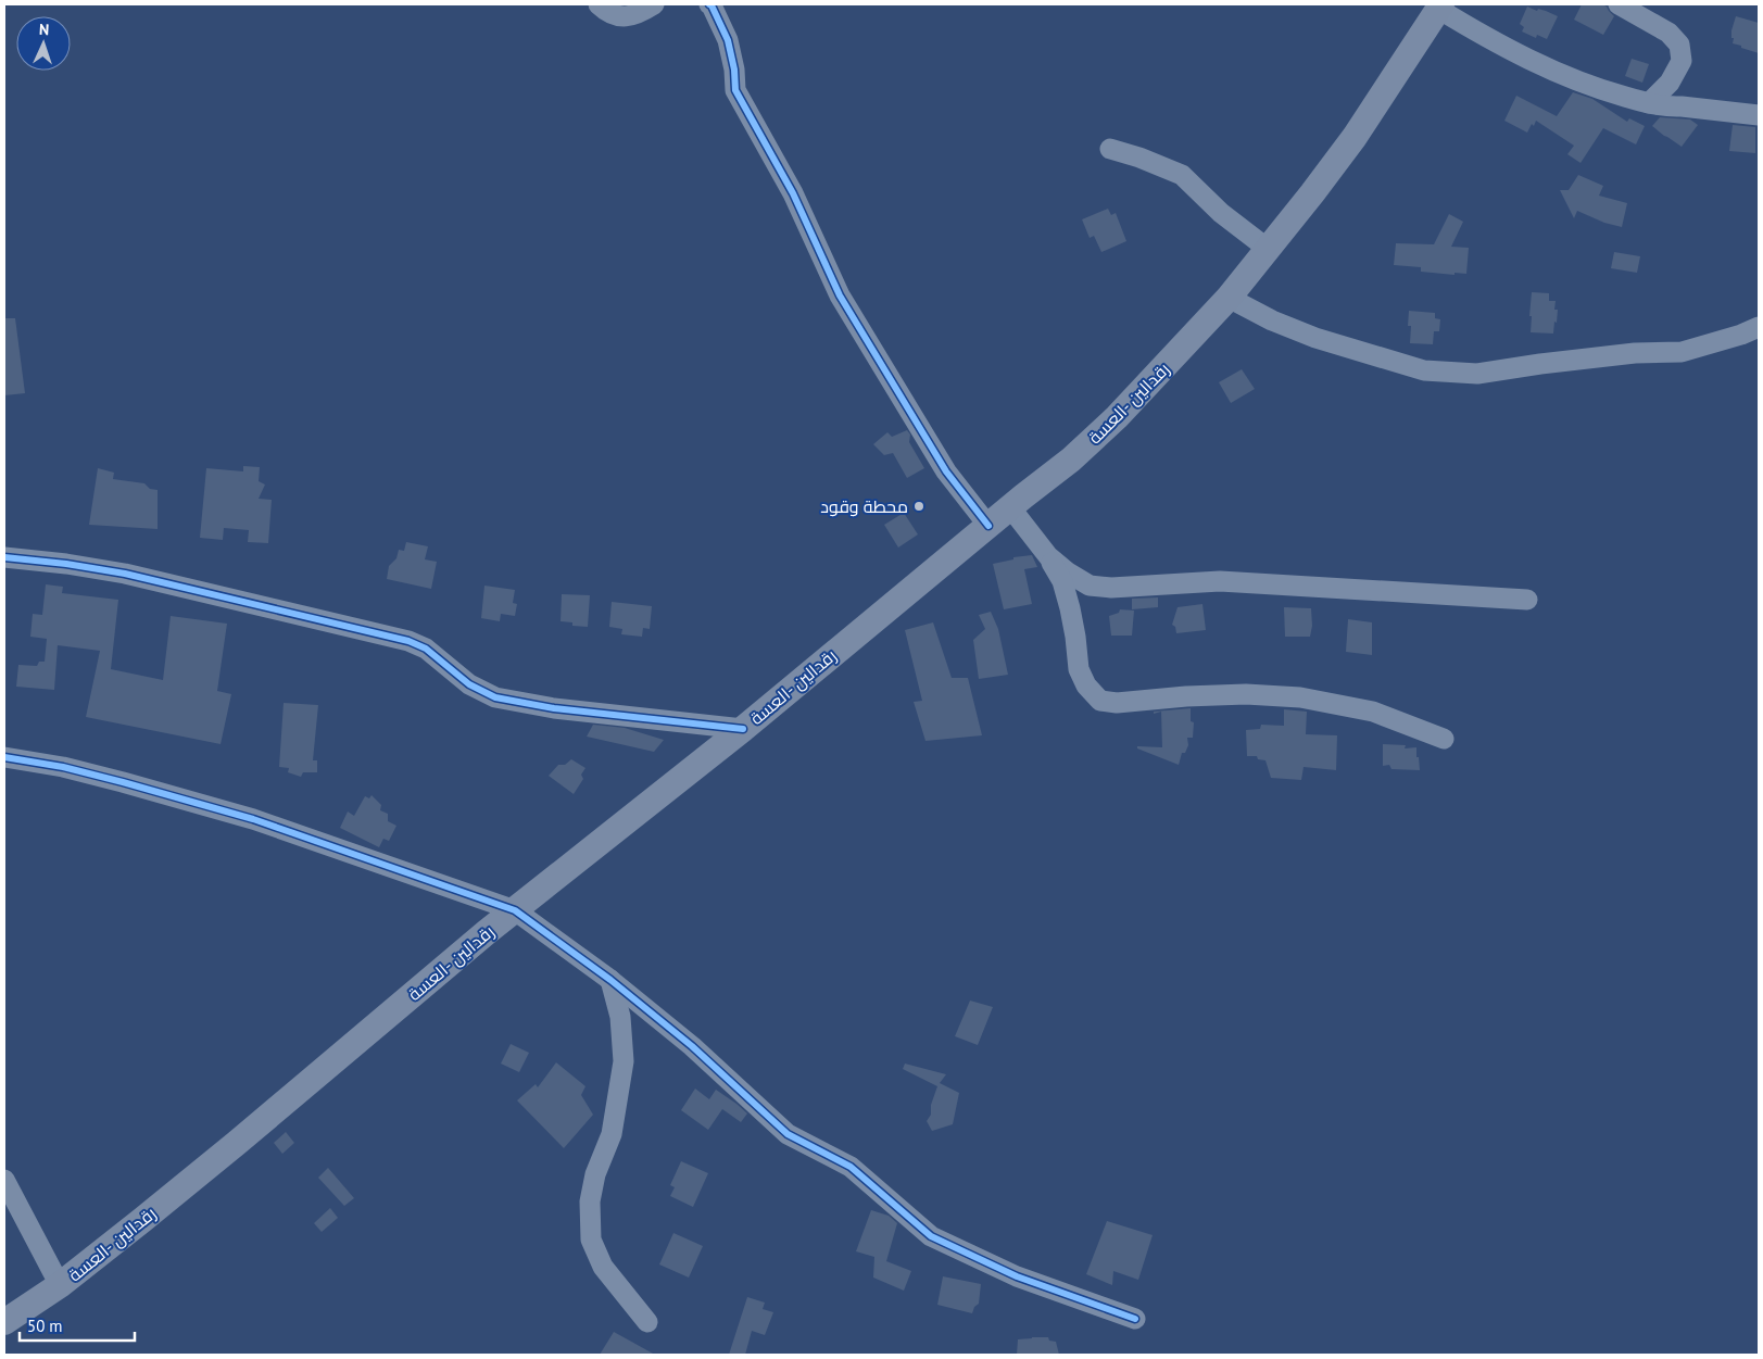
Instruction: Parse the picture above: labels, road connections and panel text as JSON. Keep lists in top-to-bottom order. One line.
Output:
{"streets":{"main road":["رقدالين -العسة"]},"places":["محطة وقود"],"scale_bar":"50 m","north":"top"}
